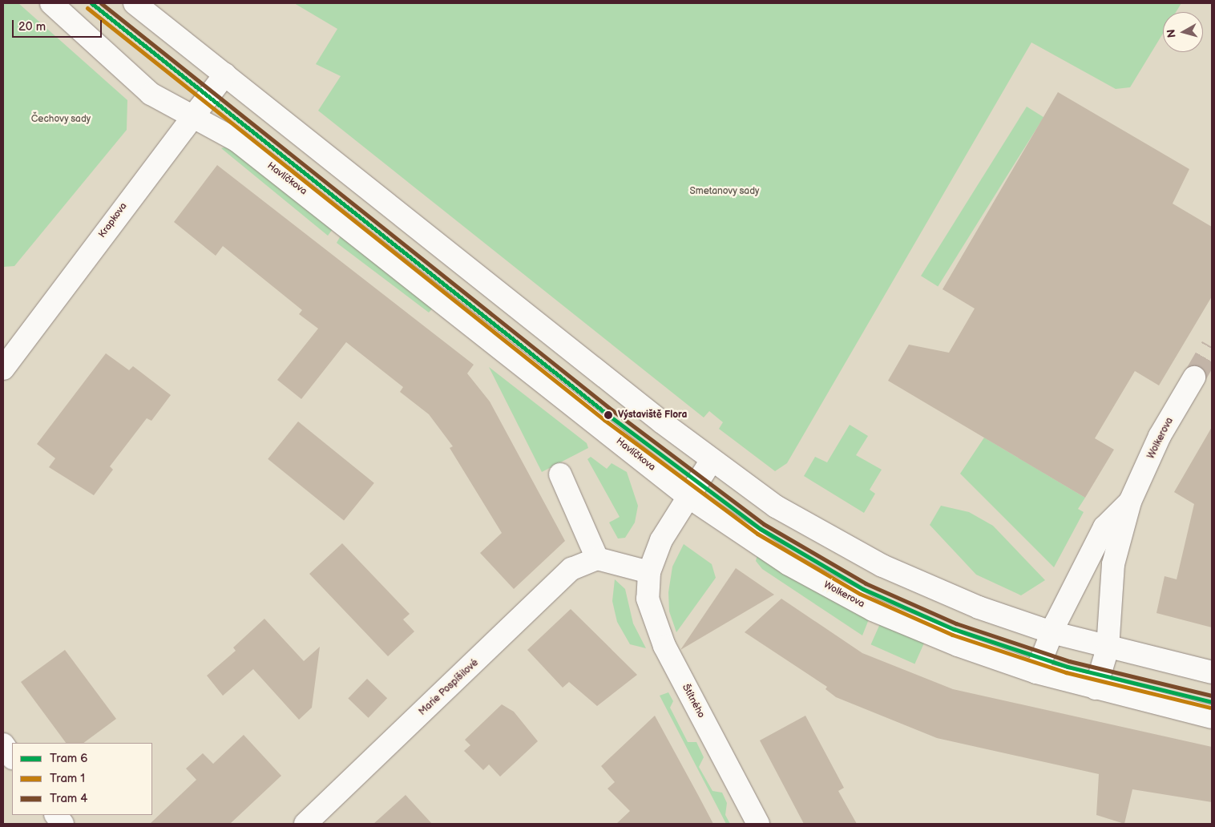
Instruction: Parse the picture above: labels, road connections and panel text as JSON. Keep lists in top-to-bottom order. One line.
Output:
{"streets":{"street":["Havlíčkova","Krapkova","Wolkerova","Marie Pospíšilové","Štítného"]},"crossings":[["Havlíčkova","Krapkova"],["Havlíčkova","Wolkerova"],["Havlíčkova","Štítného"],["Wolkerova","Štítného"]],"parks":["Čechovy sady","Smetanovy sady"],"places":["Výstaviště Flora"],"lines":["tram line 6","tram line 4","tram line 1"],"legend":["Tram 6","Tram 1","Tram 4"],"scale_bar":"20 m","north":"left"}
